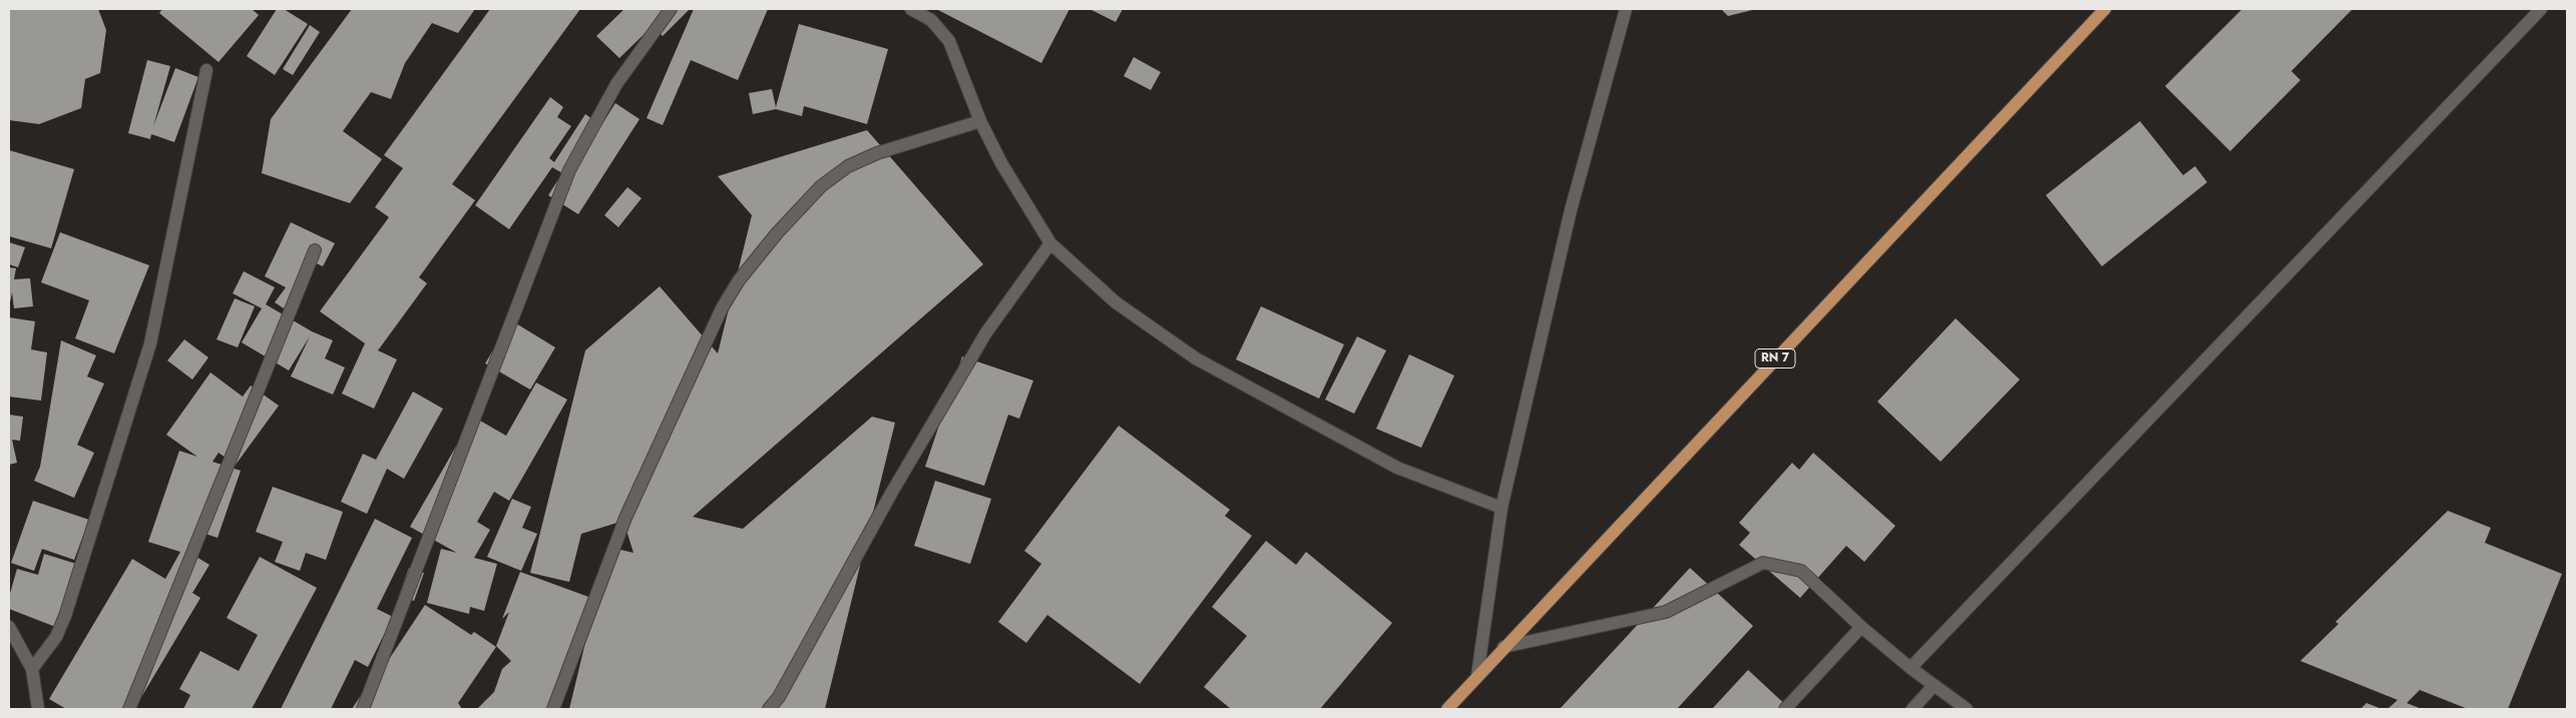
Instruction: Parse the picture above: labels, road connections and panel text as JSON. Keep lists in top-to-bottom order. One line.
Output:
{"streets":{"main road":["RN 7"]}}
